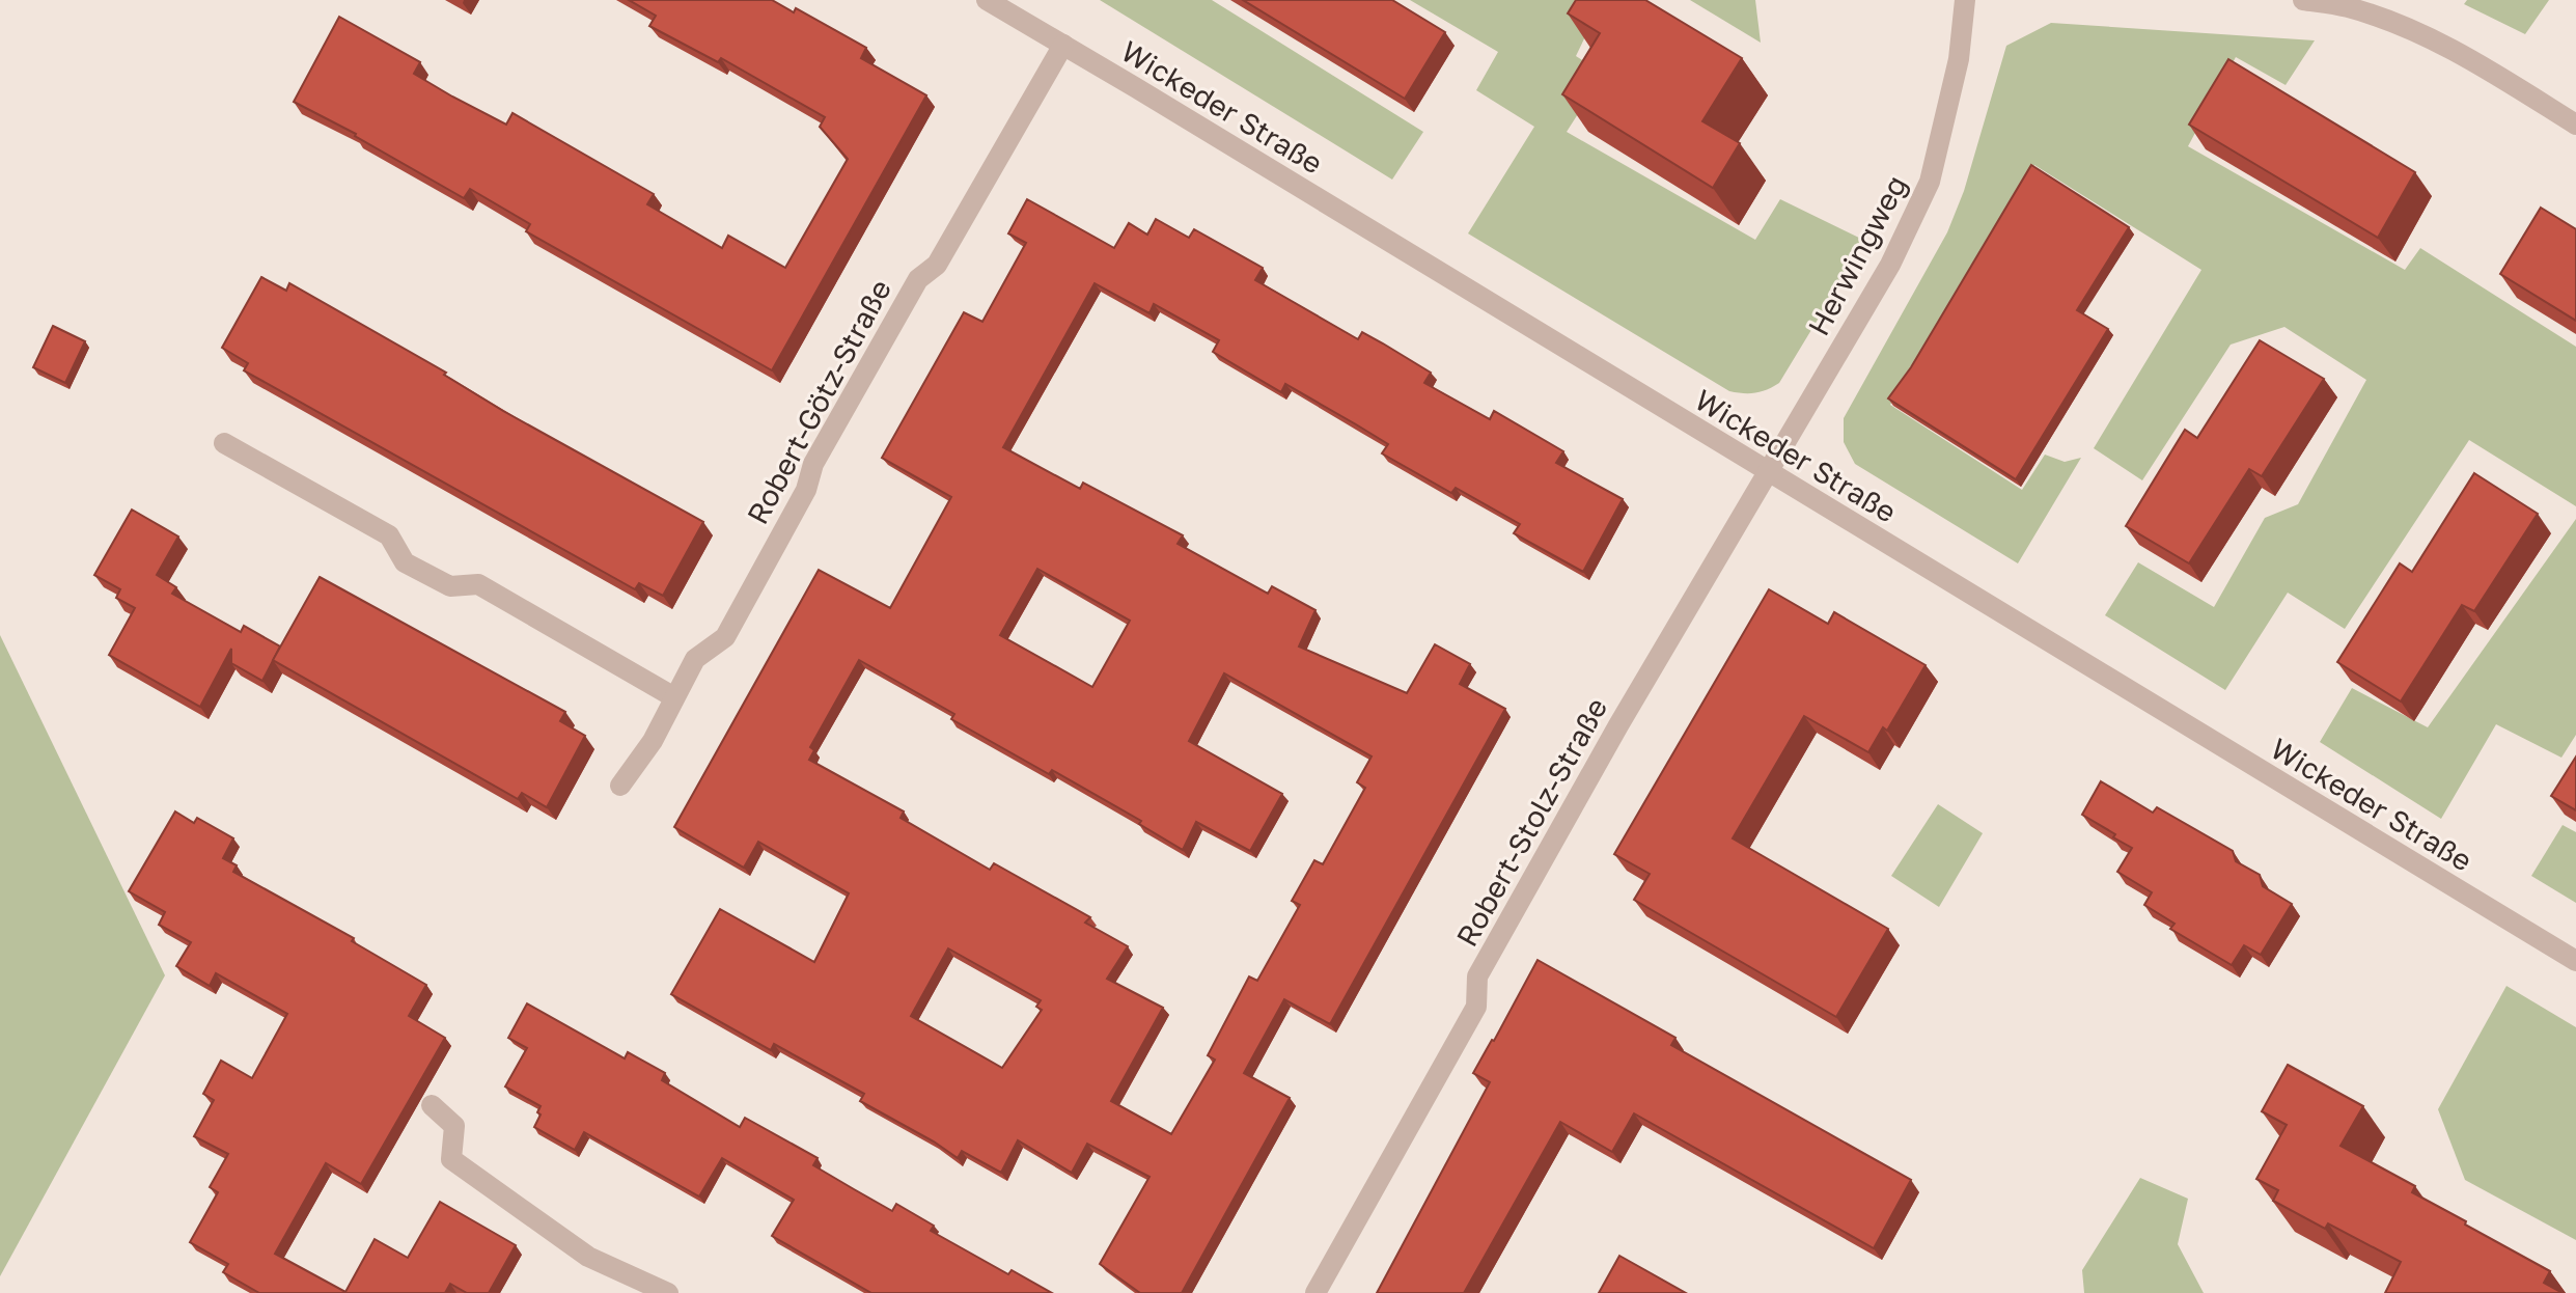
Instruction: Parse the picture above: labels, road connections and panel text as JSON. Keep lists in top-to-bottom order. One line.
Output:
{"streets":{"street":["Wickeder Straße","Herwingweg","Robert-Götz-Straße","Robert-Stolz-Straße"]},"crossings":[["Wickeder Straße","Herwingweg"],["Wickeder Straße","Robert-Götz-Straße"],["Wickeder Straße","Robert-Stolz-Straße"],["Herwingweg","Robert-Stolz-Straße"]]}
